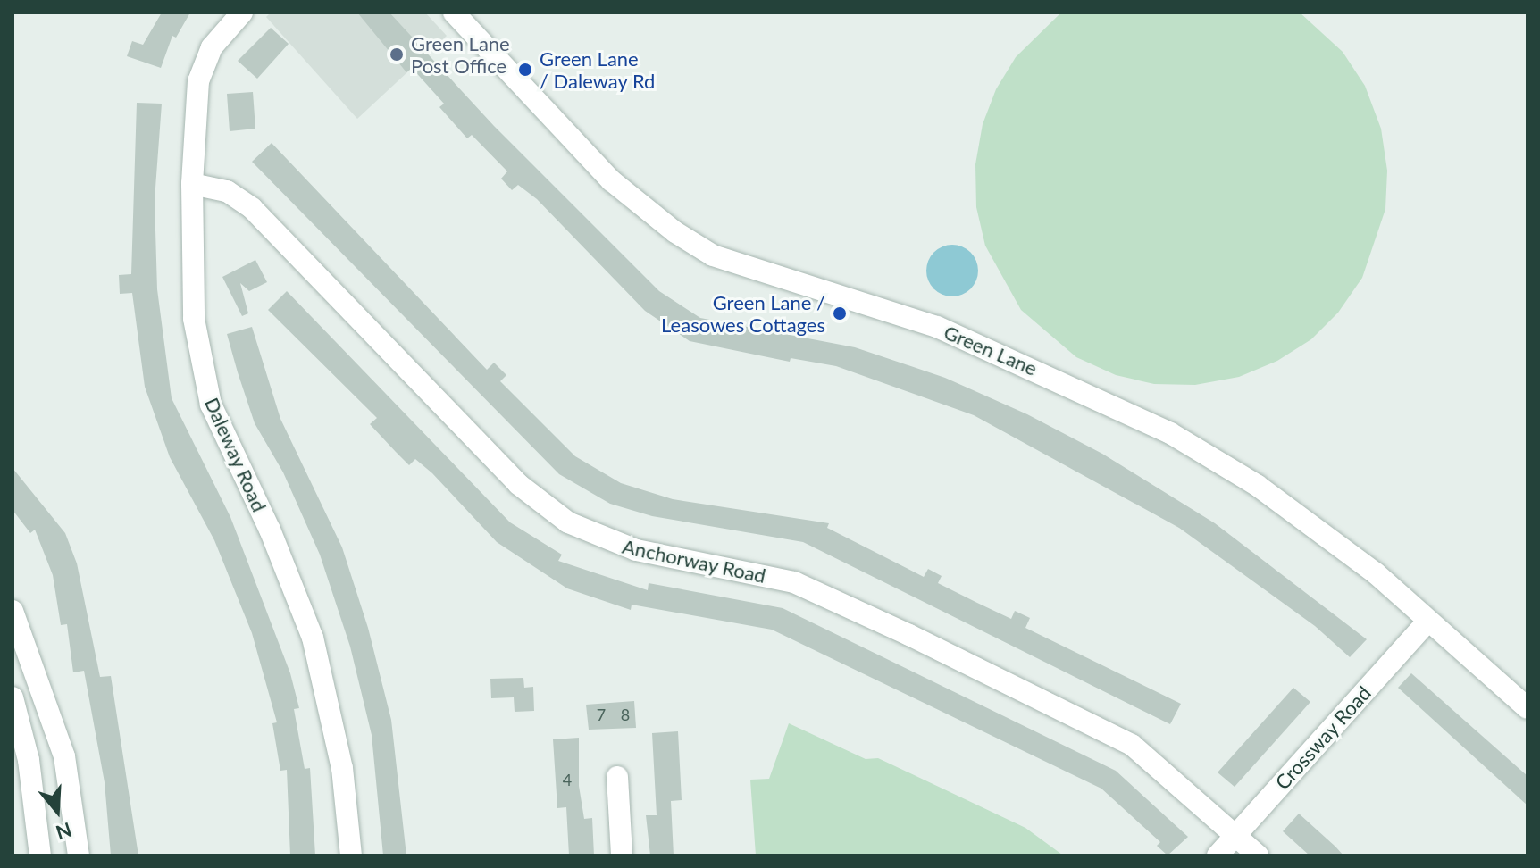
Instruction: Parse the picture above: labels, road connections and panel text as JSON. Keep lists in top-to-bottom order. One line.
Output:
{"streets":{"street":["Green Lane","Daleway Road","Anchorway Road","Crossway Road"]},"crossings":[["Green Lane","Crossway Road"],["Daleway Road","Anchorway Road"],["Anchorway Road","Crossway Road"]],"places":["Green Lane Post Office","Green Lane / Daleway Rd","Green Lane / Leasowes Cottages"],"house_numbers":["7","8","4"],"north":"bottom"}
